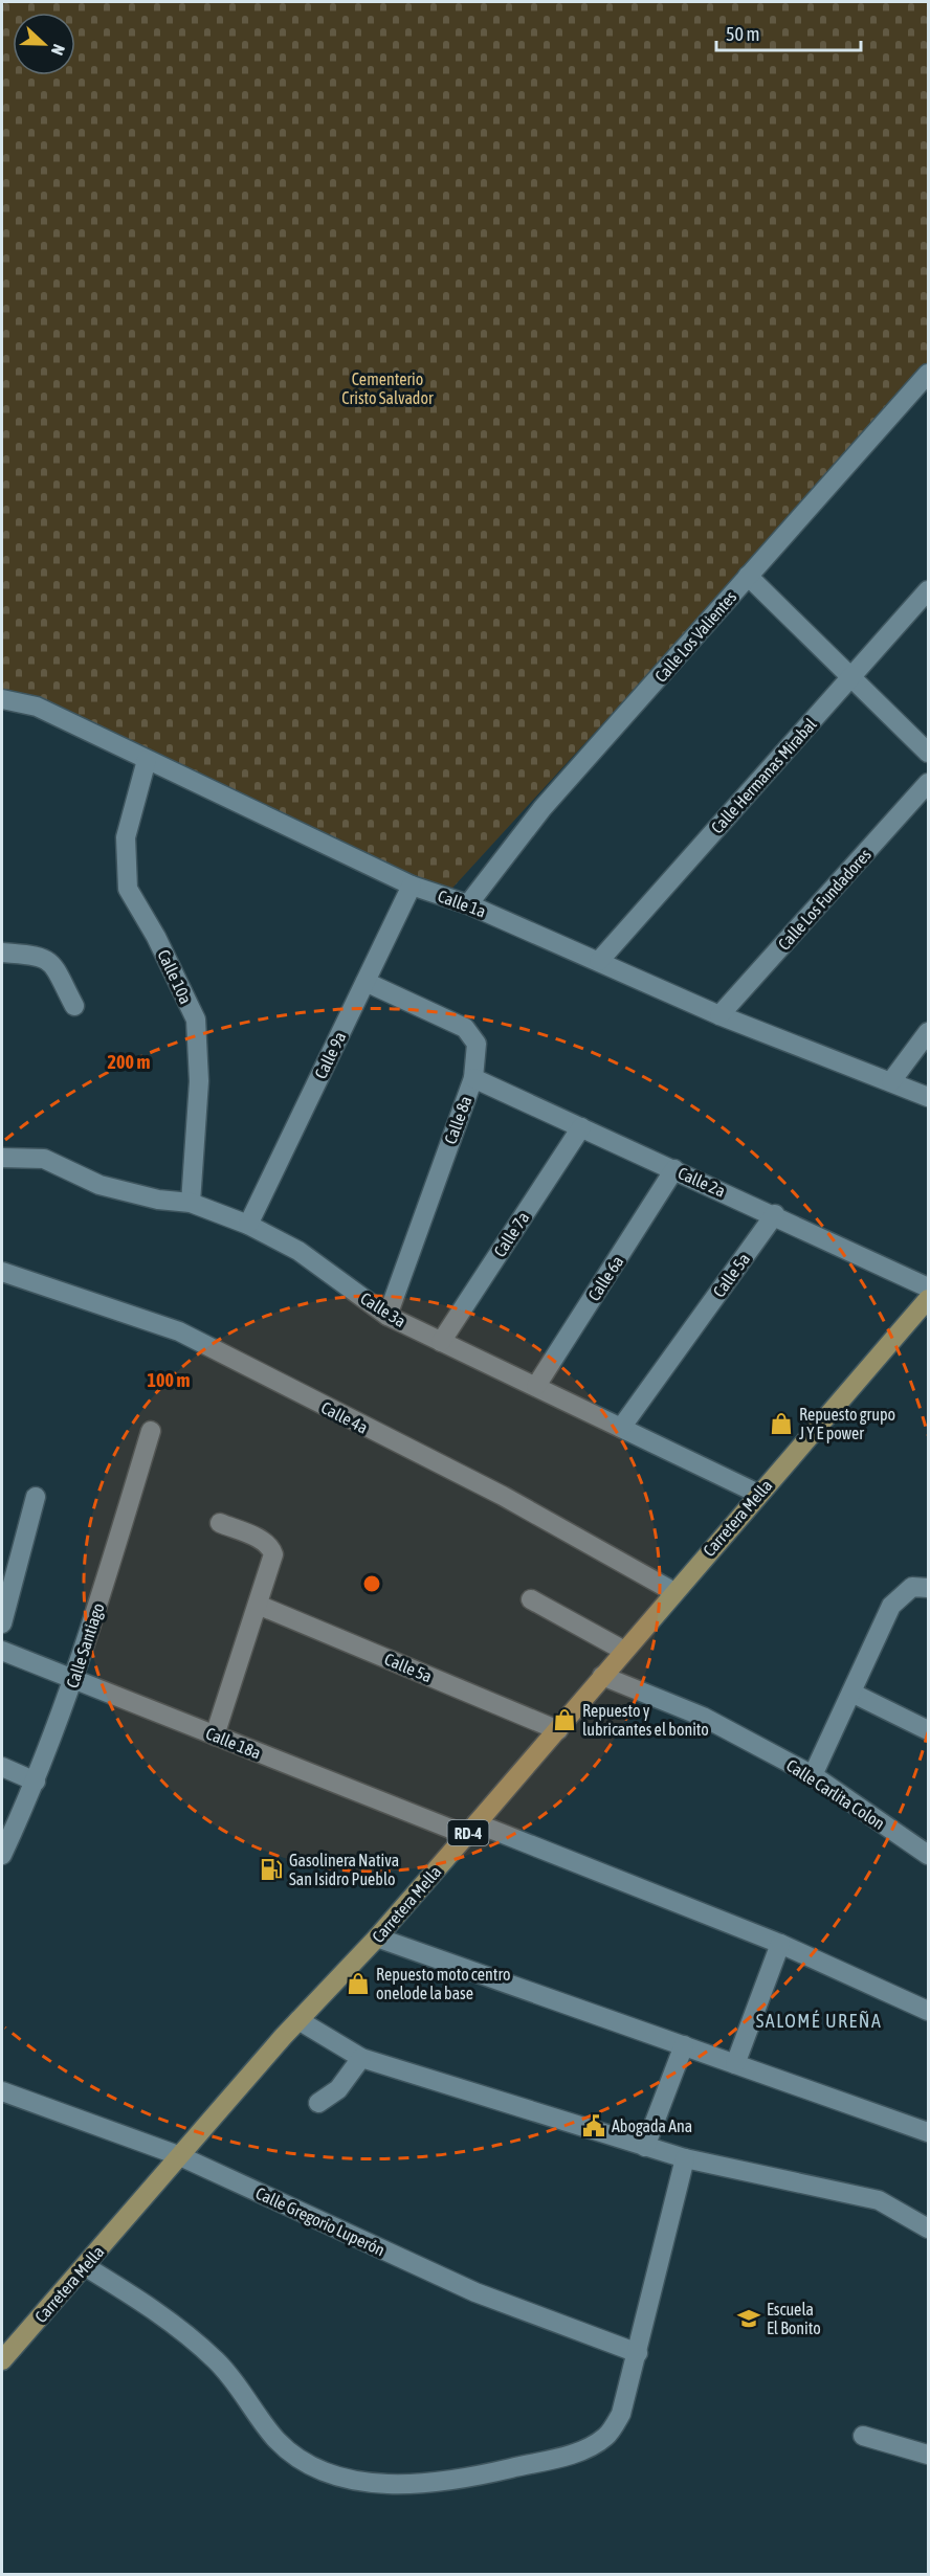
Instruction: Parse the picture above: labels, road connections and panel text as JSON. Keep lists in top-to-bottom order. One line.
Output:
{"streets":{"main road":["Carretera Mella","RD-4"],"street":["Calle Los Valientes","Calle Hermanas Mirabal","Calle Los Fundadores","Calle 1a","Calle 10a","Calle 9a","Calle 8a","Calle 2a","Calle 7a","Calle 5a","Calle 6a","Calle 3a","Calle 4a","Calle Santiago","Calle 18a","Calle Carlita Colon","Calle Gregorio Luperón"]},"crossings":[["Calle Los Valientes","Calle 1a"],["Calle Hermanas Mirabal","Calle 1a"],["Calle Los Fundadores","Calle 1a"],["Calle 1a","Calle 10a"],["Calle 1a","Calle 9a"],["Calle 10a","Calle 3a"],["Calle 9a","Calle 8a"],["Calle 9a","Calle 3a"],["Calle 8a","Calle 2a"],["Calle 8a","Calle 3a"],["Calle 2a","Calle 7a"],["Calle 2a","Calle 5a"],["Calle 2a","Calle 6a"],["Calle 7a","Calle 3a"],["Calle 5a","Calle 3a"],["Calle 5a","Carretera Mella"],["Calle 6a","Calle 3a"],["Calle 3a","Carretera Mella"],["Calle 4a","Carretera Mella"],["Carretera Mella","Calle 18a"],["Carretera Mella","Calle Carlita Colon"],["Carretera Mella","Calle Gregorio Luperón"],["Calle Santiago","Calle 18a"]],"districts":["SALOMÉ UREÑA"],"parks":["Cementerio Cristo Salvador"],"places":{"shop":["Repuesto grupo J Y E power","Repuesto y lubricantes el bonito","Repuesto moto centro onelode la base"],"fuel station":["Gasolinera Nativa San Isidro Pueblo"],"public building":["Abogada Ana"],"school or university":["Escuela El Bonito"]},"scale_bar":"50 m","north":"right","rings":["200 m","100 m"]}
